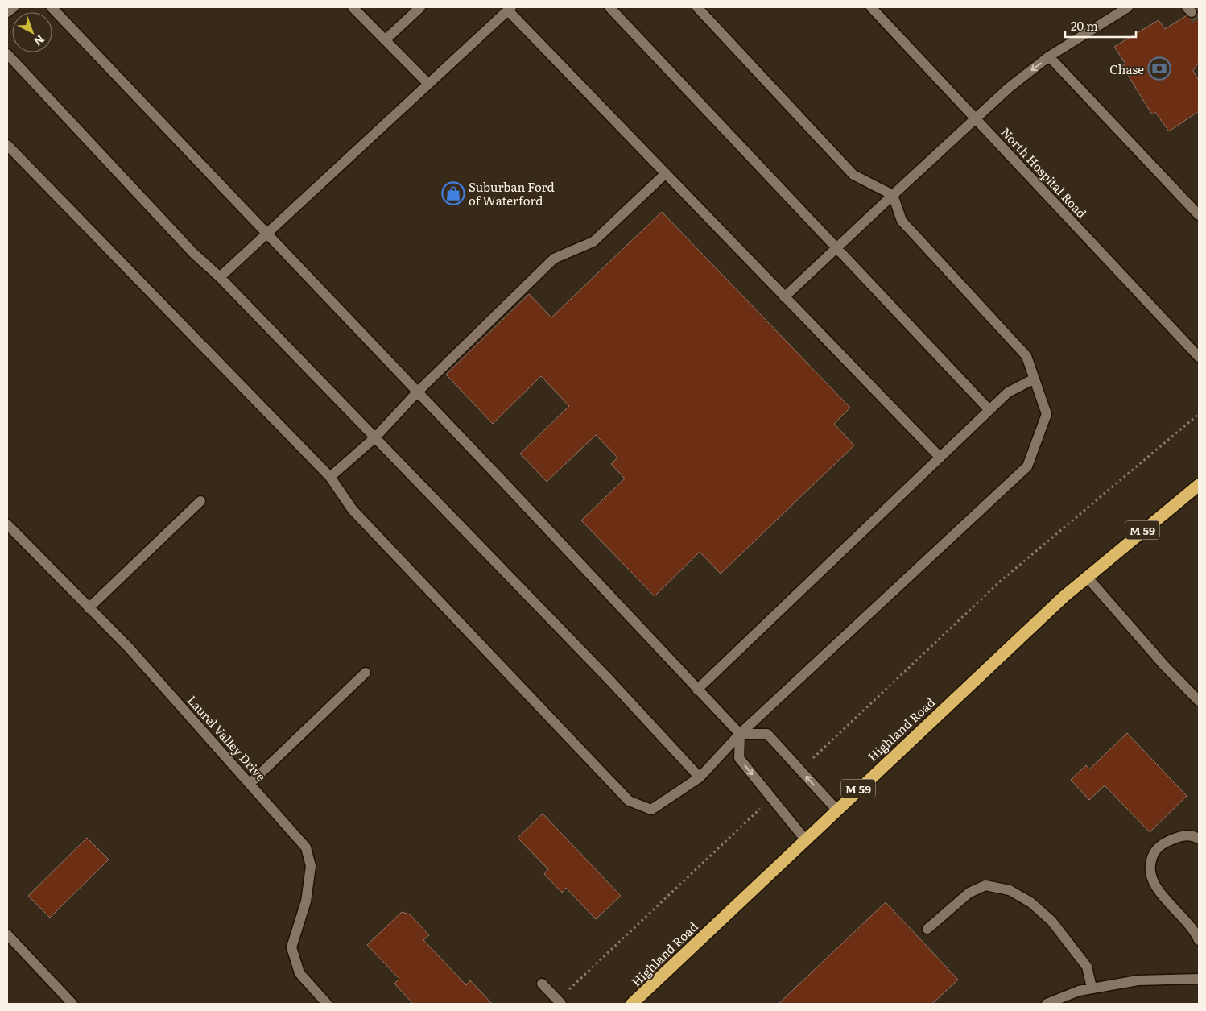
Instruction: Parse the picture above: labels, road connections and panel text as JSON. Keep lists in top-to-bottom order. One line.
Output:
{"streets":{"highway":["M 59","Highland Road"],"street":["North Hospital Road","Laurel Valley Drive"]},"places":{"bank":["Chase"],"shop":["Suburban Ford of Waterford"]},"scale_bar":"20 m","north":"bottom right"}
